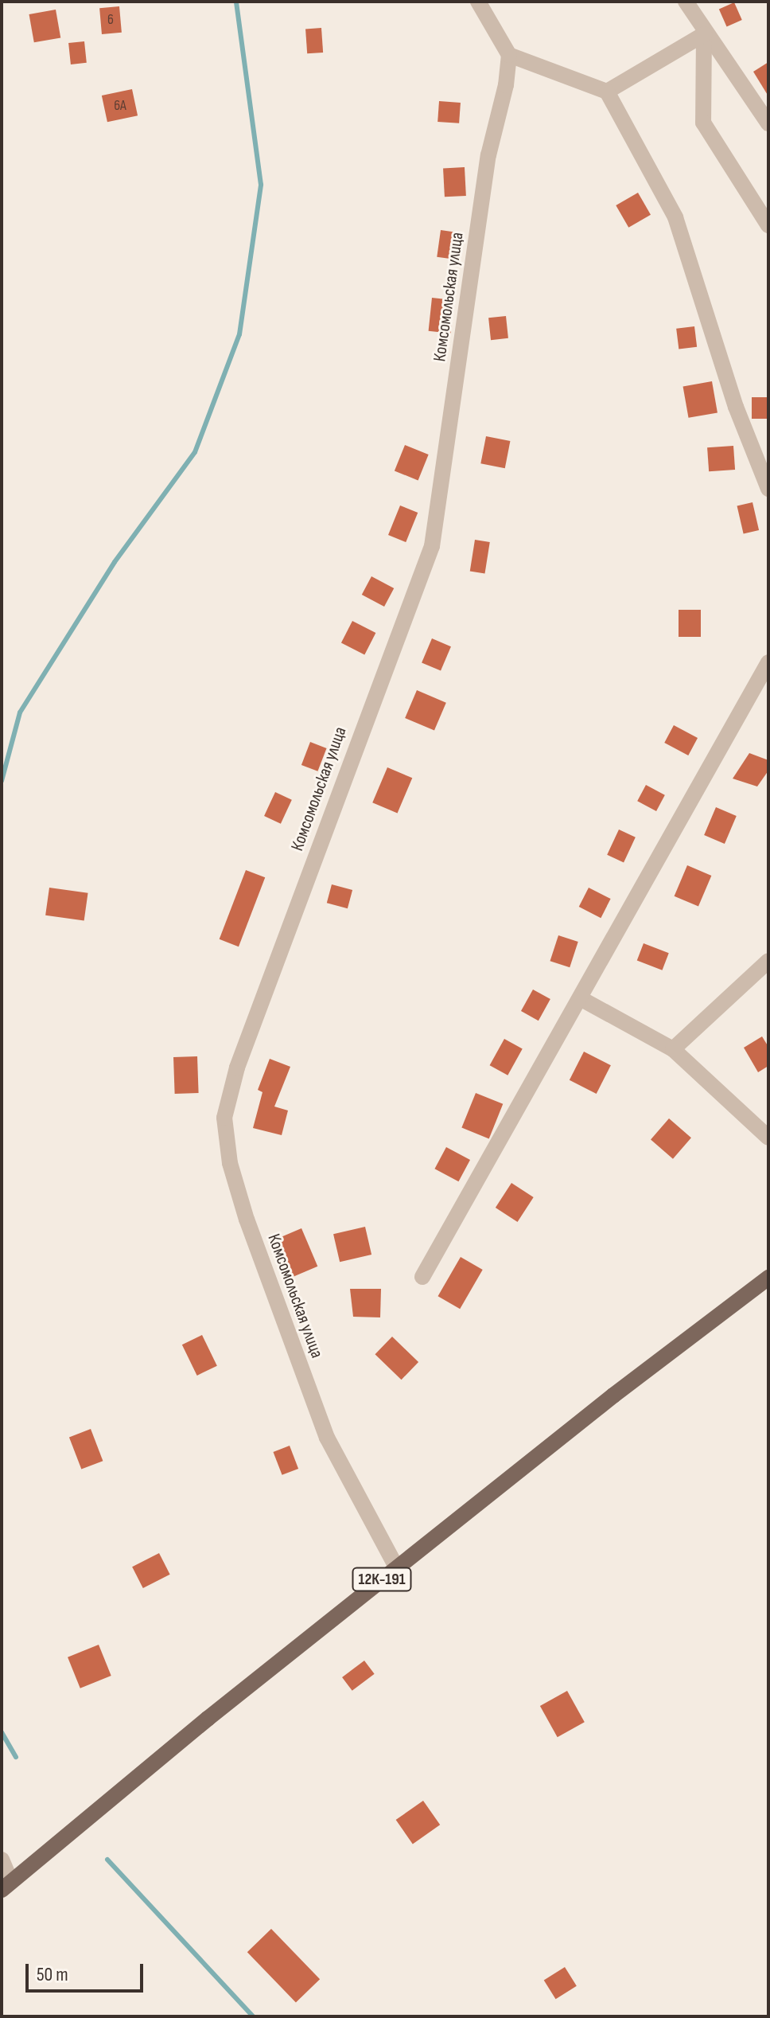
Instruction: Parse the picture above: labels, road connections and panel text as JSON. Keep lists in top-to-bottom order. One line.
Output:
{"streets":{"main road":["12К-191"],"street":["Комсомольская улица"]},"crossings":[["Комсомольская улица","12К-191"]],"house_numbers":["6","6А"],"scale_bar":"50 m"}
